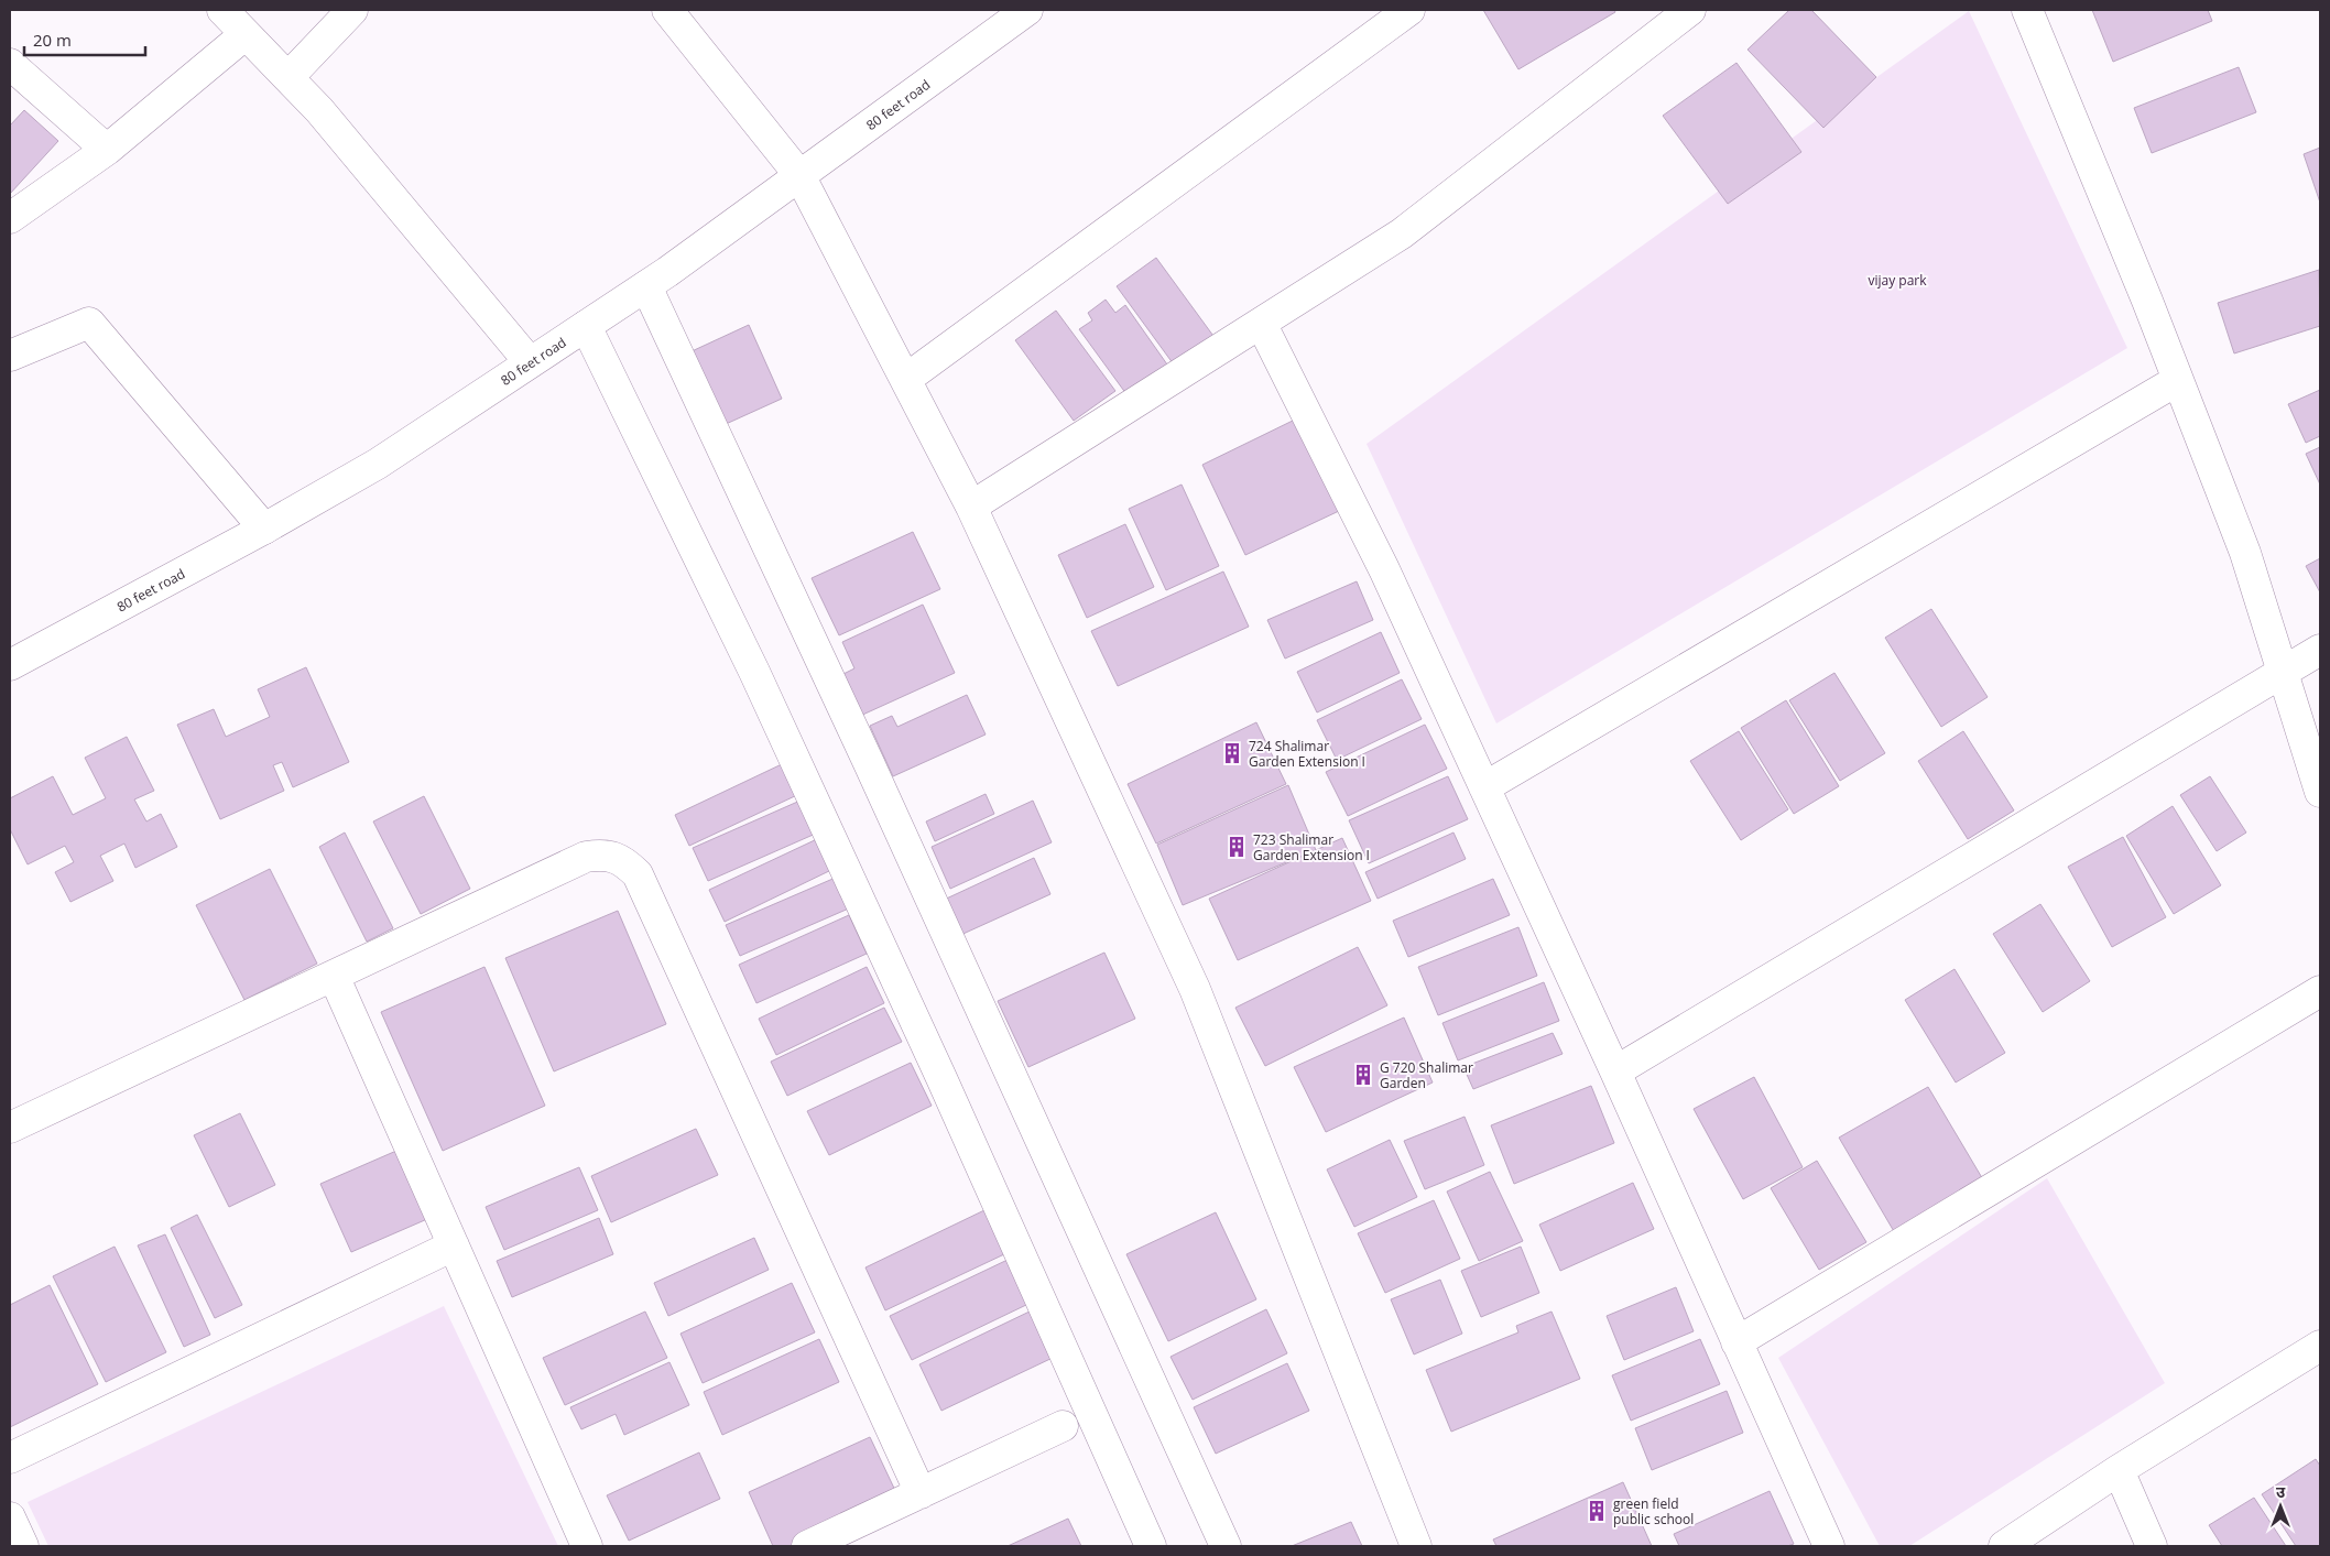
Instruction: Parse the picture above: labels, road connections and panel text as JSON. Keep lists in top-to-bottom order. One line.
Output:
{"streets":{"street":["80 feet road"]},"parks":["vijay park"],"places":{"building":["724 Shalimar Garden Extension I","723 Shalimar Garden Extension I","G 720 Shalimar Garden","green field public school"]},"scale_bar":"20 m","north":"top"}
